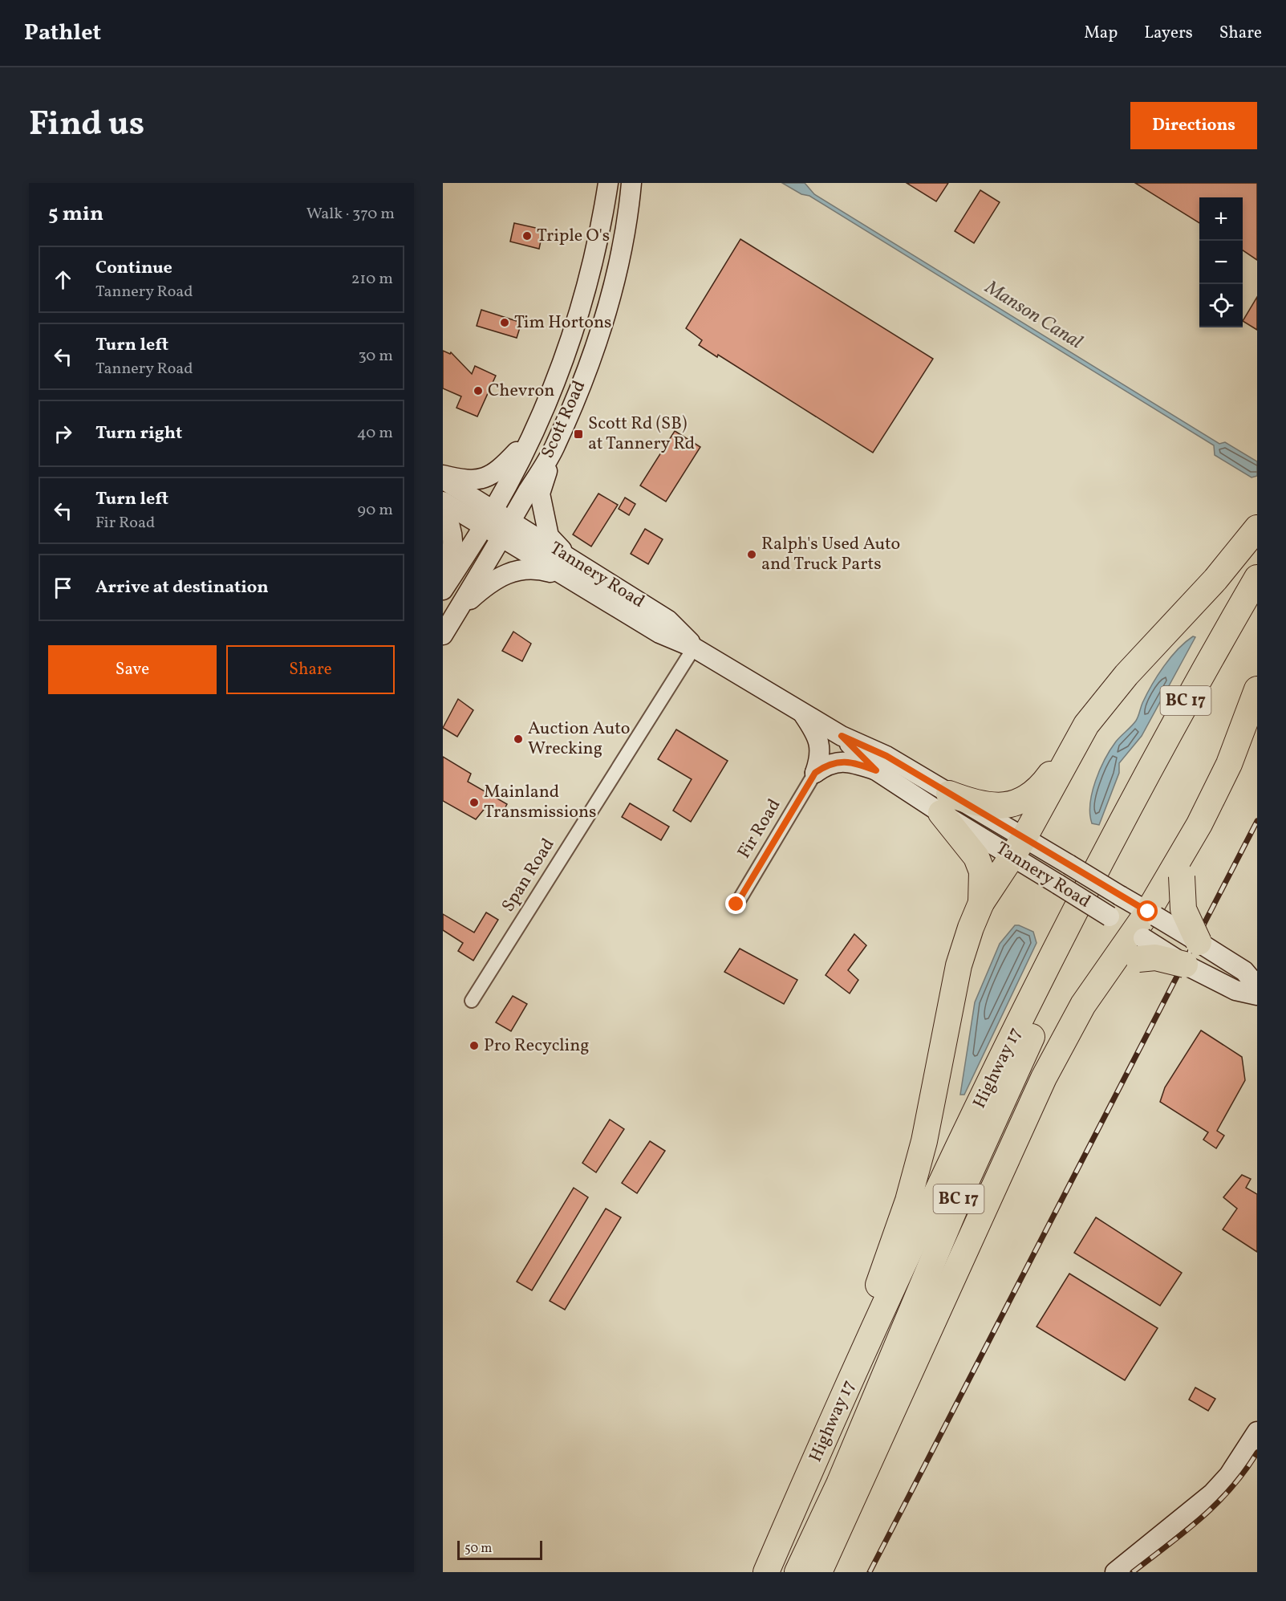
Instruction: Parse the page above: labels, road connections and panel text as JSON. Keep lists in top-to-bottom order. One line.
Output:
{"streets":{"highway":["BC 17","Highway 17"],"main road":["Scott Road","Tannery Road"],"street":["Fir Road","Span Road"]},"crossings":[["Scott Road","Tannery Road"],["Tannery Road","Span Road"]],"water":["Manson Canal"],"places":{"other":["Triple O's","Tim Hortons","Chevron","Ralph's Used Auto and Truck Parts","Auction Auto Wrecking","Mainland Transmissions","Pro Recycling"],"transit":["Scott Rd (SB) at Tannery Rd"]},"scale_bar":"50 m","page":{"header":"Pathlet","nav":["Map","Layers","Share"],"title":"Find us","buttons":["Directions",["Save","Share"]],"heading":["5 min","Walk · 370 m"],"map_buttons":["+","−"],"list":[["Continue","Tannery Road","210 m"],["Turn left","Tannery Road","30 m"],["Turn right","40 m"],["Turn left","Fir Road","90 m"],"Arrive at destination"],"scale":"50 m"}}
